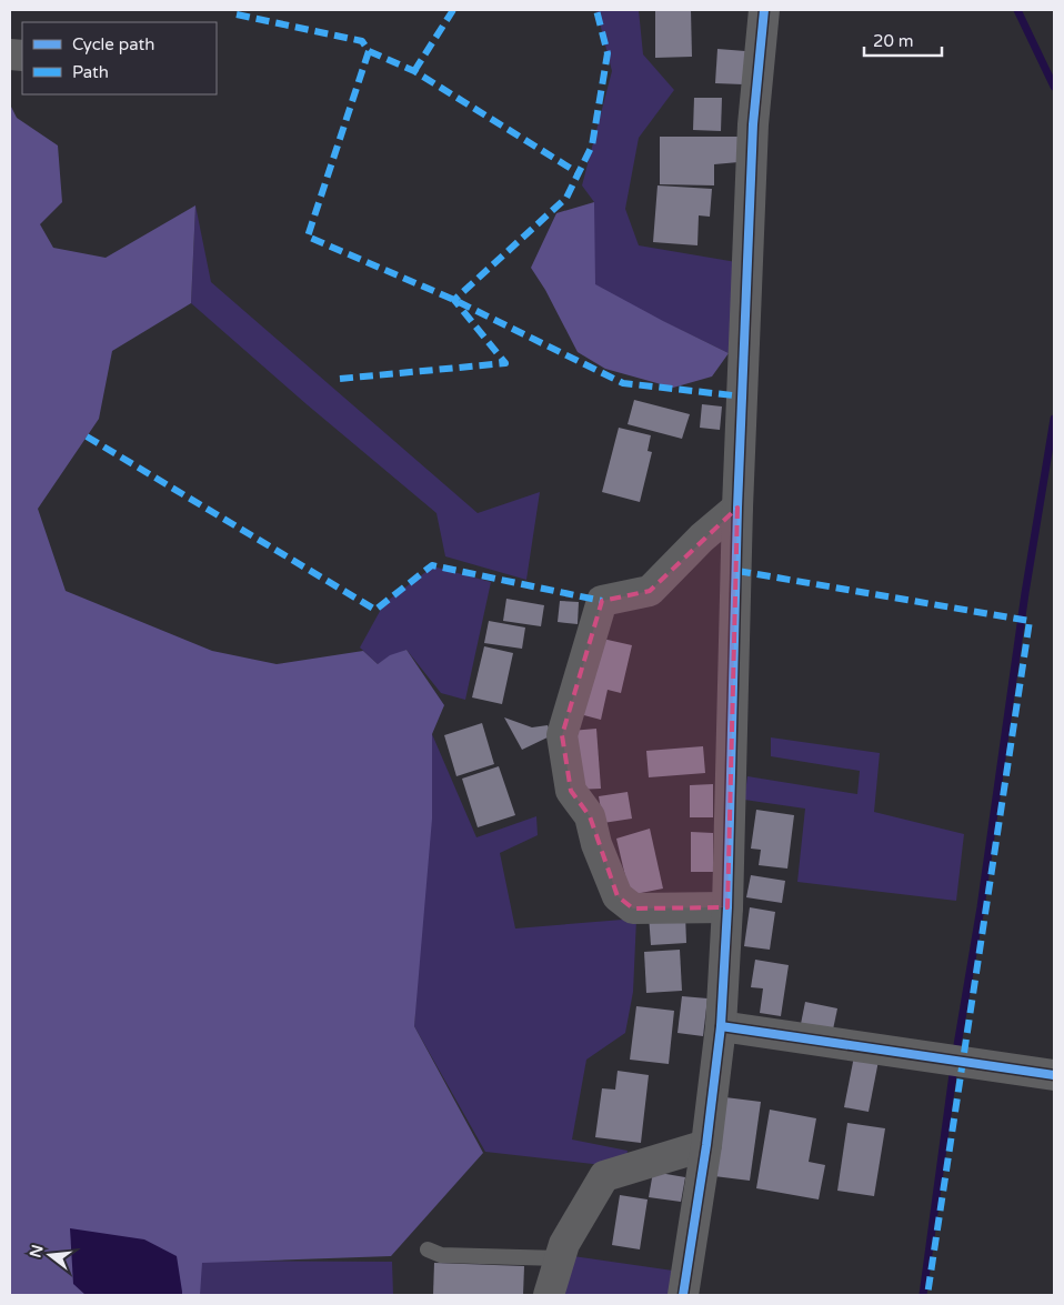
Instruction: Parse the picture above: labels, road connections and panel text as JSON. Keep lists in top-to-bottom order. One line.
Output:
{"legend":["Cycle path","Path"],"scale_bar":"20 m","north":"left"}
